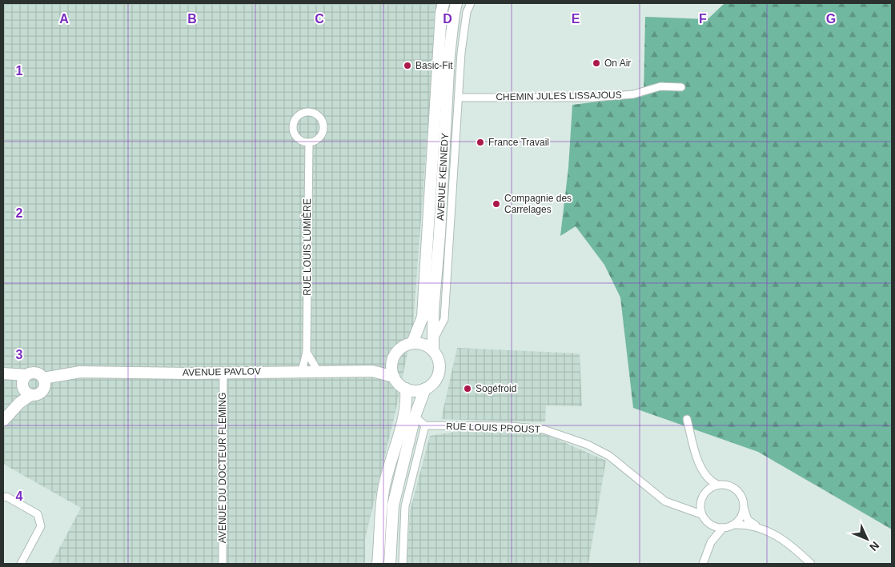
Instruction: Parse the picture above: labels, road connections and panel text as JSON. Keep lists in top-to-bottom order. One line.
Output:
{"streets":{"main road":["AVENUE KENNEDY","AVENUE PAVLOV"],"street":["CHEMIN JULES LISSAJOUS","RUE LOUIS LUMIÈRE","RUE LOUIS PROUST","AVENUE DU DOCTEUR FLEMING"]},"crossings":[["AVENUE KENNEDY","AVENUE PAVLOV"],["RUE LOUIS LUMIÈRE","AVENUE PAVLOV"],["AVENUE PAVLOV","AVENUE DU DOCTEUR FLEMING"]],"places":["On Air","Basic-Fit","France Travail","Compagnie des Carrelages","Sogéfroid"],"north":"bottom right","grid":{"columns":["A","B","C","D","E","F","G"],"rows":["1","2","3","4"]}}
